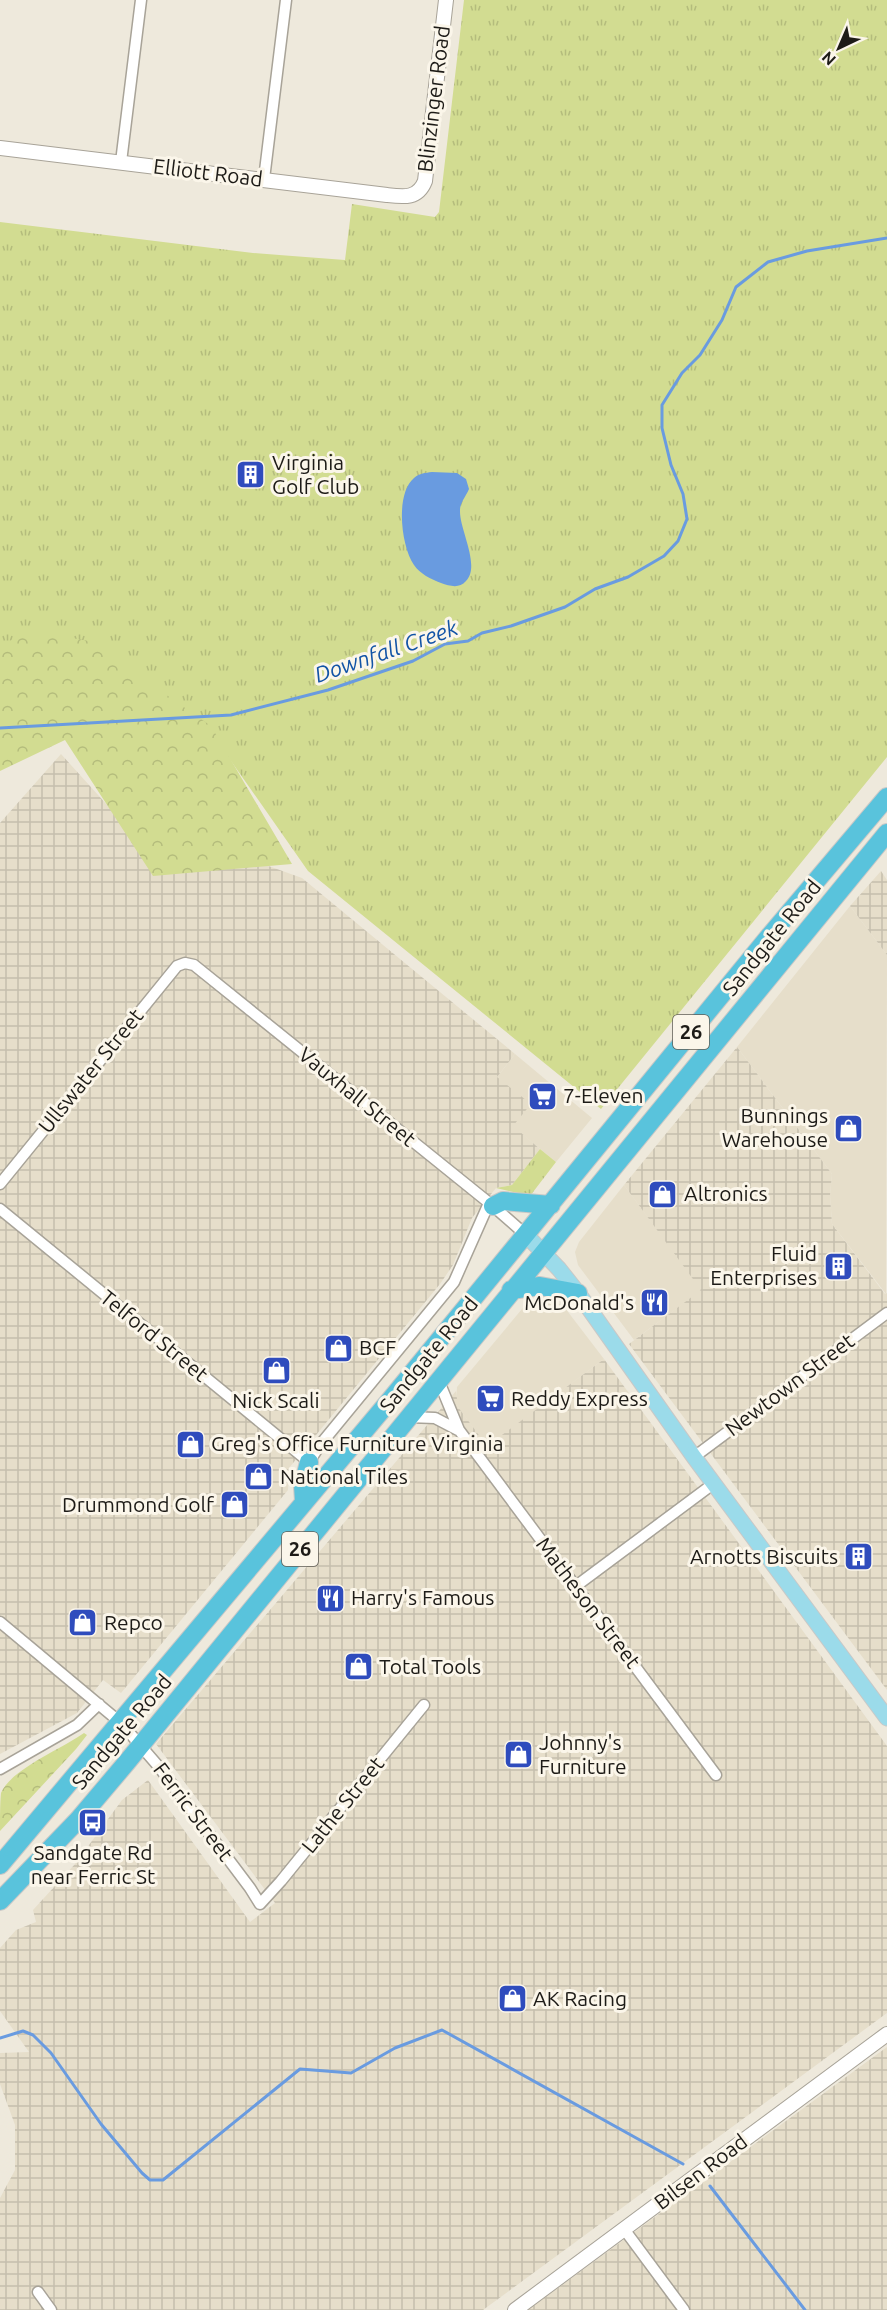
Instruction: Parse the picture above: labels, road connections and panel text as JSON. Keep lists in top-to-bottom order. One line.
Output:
{"streets":{"highway":["Sandgate Road","26"],"street":["Blinzinger Road","Elliott Road","Ullswater Street","Vauxhall Street","Telford Street","Newtown Street","Matheson Street","Lathe Street","Ferric Street","Bilsen Road"]},"crossings":[["Blinzinger Road","Elliott Road"],["Sandgate Road","Vauxhall Street"],["Sandgate Road","Telford Street"],["Sandgate Road","Matheson Street"],["Sandgate Road","Ferric Street"],["Ullswater Street","Vauxhall Street"],["Lathe Street","Ferric Street"]],"water":["Downfall Creek"],"places":{"building":["Virginia Golf Club","Fluid Enterprises","Arnotts Biscuits"],"supermarket":["7-Eleven","Reddy Express"],"shop":["Bunnings Warehouse","Altronics","BCF","Nick Scali","Greg's Office Furniture Virginia","National Tiles","Drummond Golf","Repco","Total Tools","Johnny's Furniture","AK Racing"],"restaurant":["McDonald's","Harry's Famous"],"bus stop":["Sandgate Rd near Ferric St"]},"north":"bottom left"}
